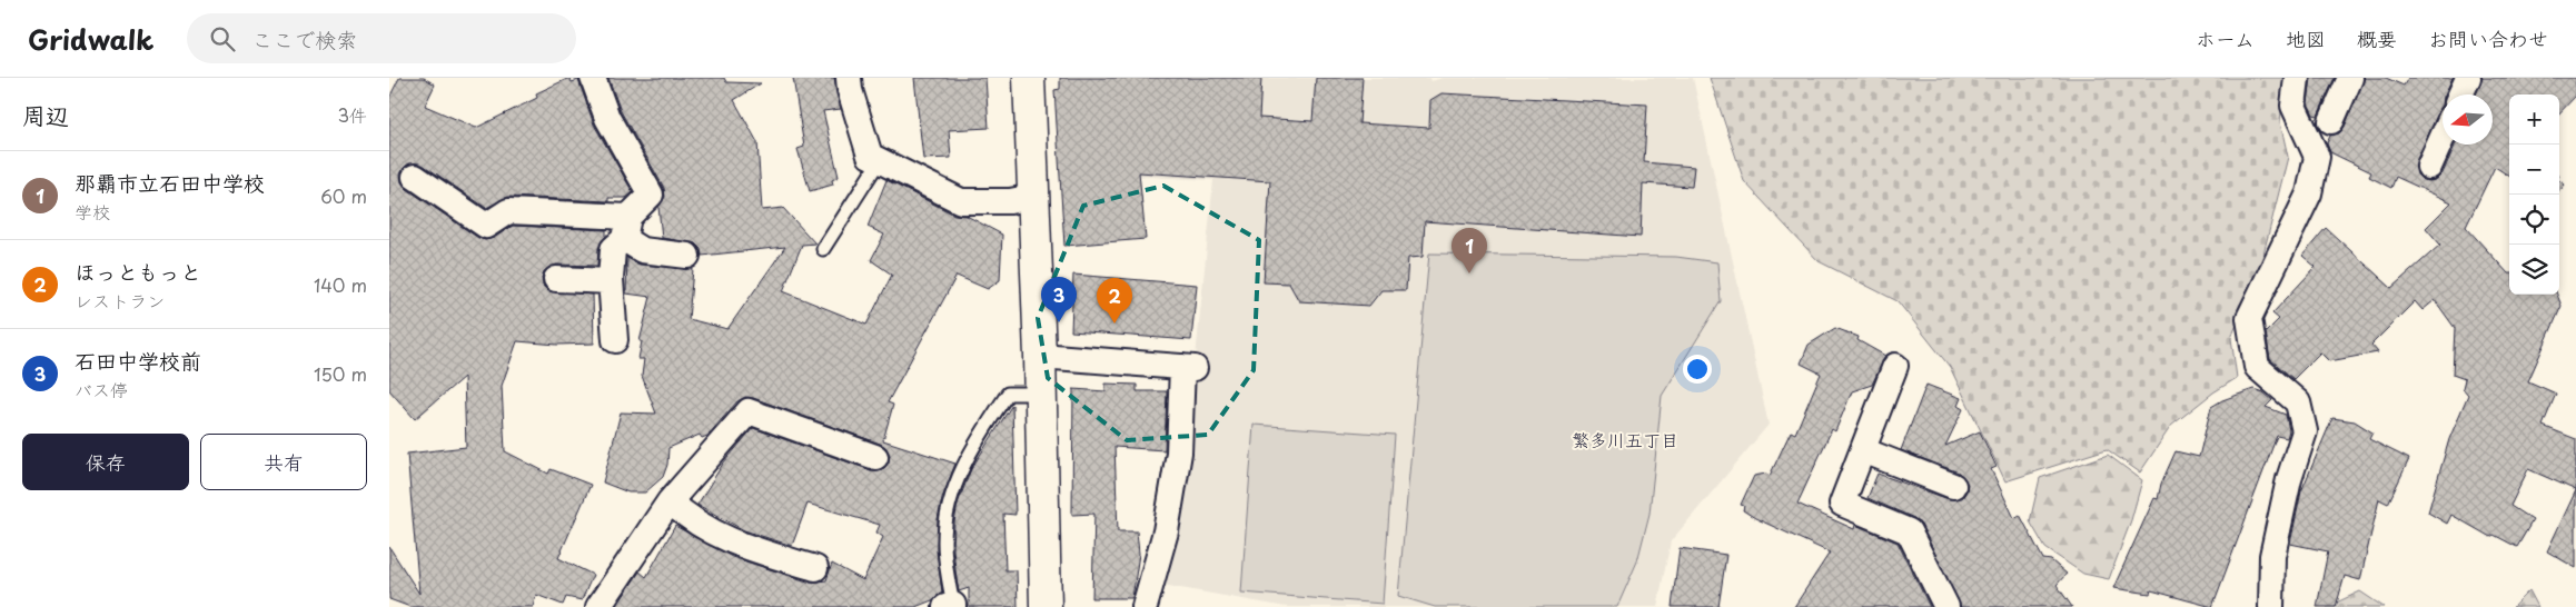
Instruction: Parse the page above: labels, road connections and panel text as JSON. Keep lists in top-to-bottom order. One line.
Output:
{"districts":["繁多川五丁目"],"north":"left","page":{"header":"Gridwalk","search":"ここで検索","nav":["ホーム","地図","概要","お問い合わせ"],"heading":["周辺","3件"],"map_buttons":["+","−"],"list":[{"mark":"1","name":"那覇市立石田中学校","note":"学校","value":"60 m"},{"mark":"2","name":"ほっともっと","note":"レストラン","value":"140 m"},{"mark":"3","name":"石田中学校前","note":"バス停","value":"150 m"}],"pins":["1","3","2"],"buttons":["保存","共有"]}}
